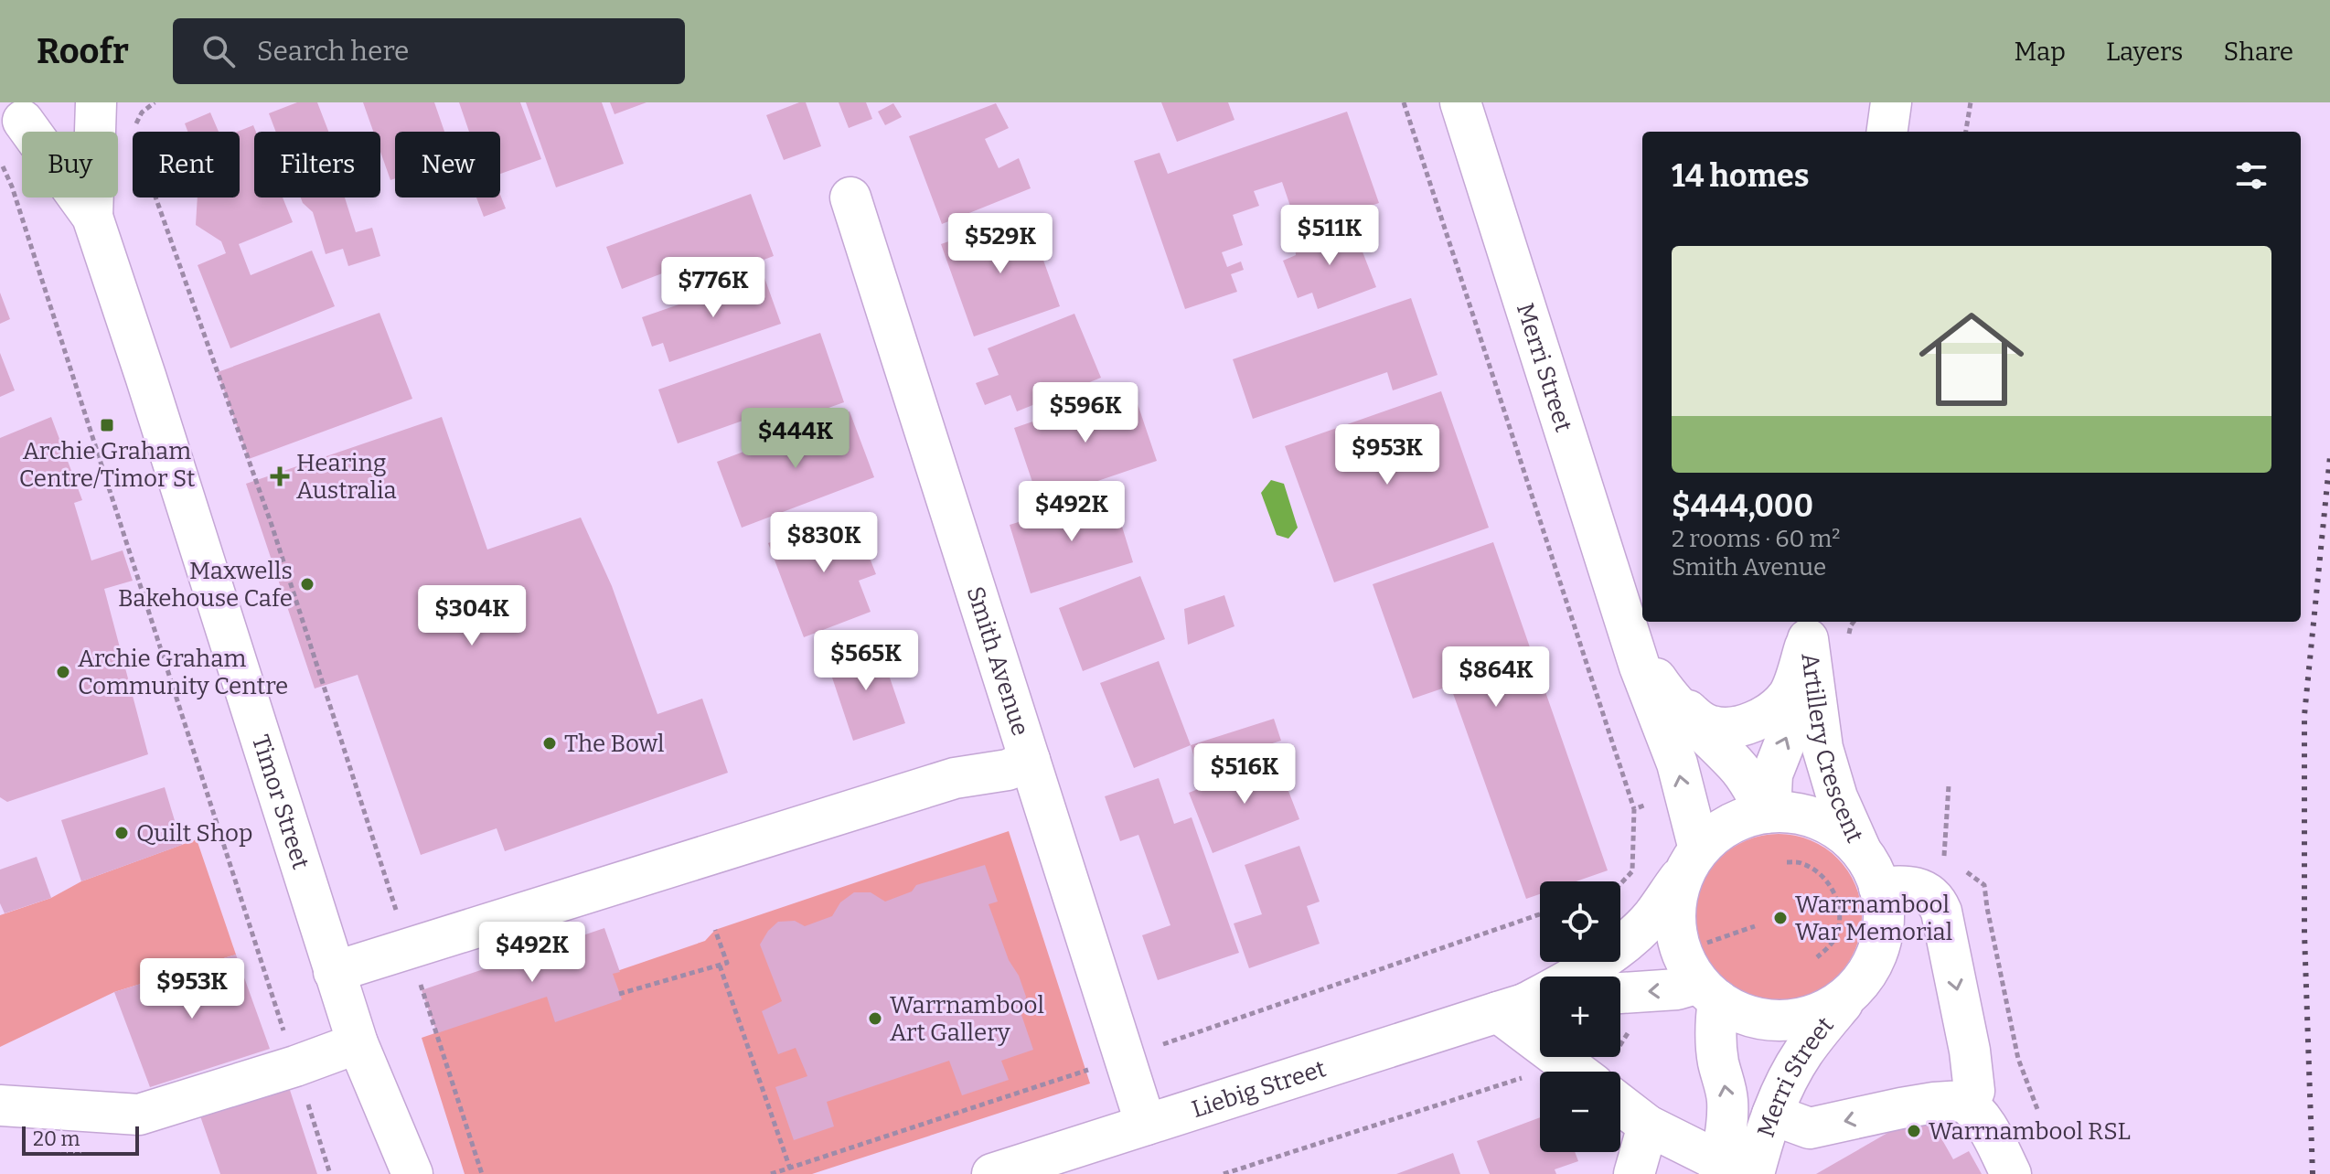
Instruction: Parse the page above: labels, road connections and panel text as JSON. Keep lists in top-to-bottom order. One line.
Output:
{"streets":{"street":["Merri Street","Smith Avenue","Artillery Crescent","Timor Street","Liebig Street"]},"crossings":[["Merri Street","Artillery Crescent"],["Merri Street","Liebig Street"],["Smith Avenue","Liebig Street"],["Artillery Crescent","Liebig Street"]],"one_way":["Artillery Crescent"],"places":{"transit":["Archie Graham Centre/Timor St"],"health":["Hearing Australia"],"other":["Maxwells Bakehouse Cafe","Archie Graham Community Centre","The Bowl","Quilt Shop","Warrnambool War Memorial","Warrnambool Art Gallery","Warrnambool RSL"]},"scale_bar":"20 m","page":{"header":"Roofr","search":"Search here","nav":["Map","Layers","Share"],"chip":["Buy","Rent","Filters","New"],"heading":"14 homes","price":["$511K","$529K","$776K","$596K","$444K","$953K","$492K","$830K","$304K","$565K","$864K","$516K","$492K","$953K"],"list":[{"name":"$444,000","note":"2 rooms · 60 m² · Smith Avenue"}],"map_buttons":["+","−"],"scale":"20 m"}}
